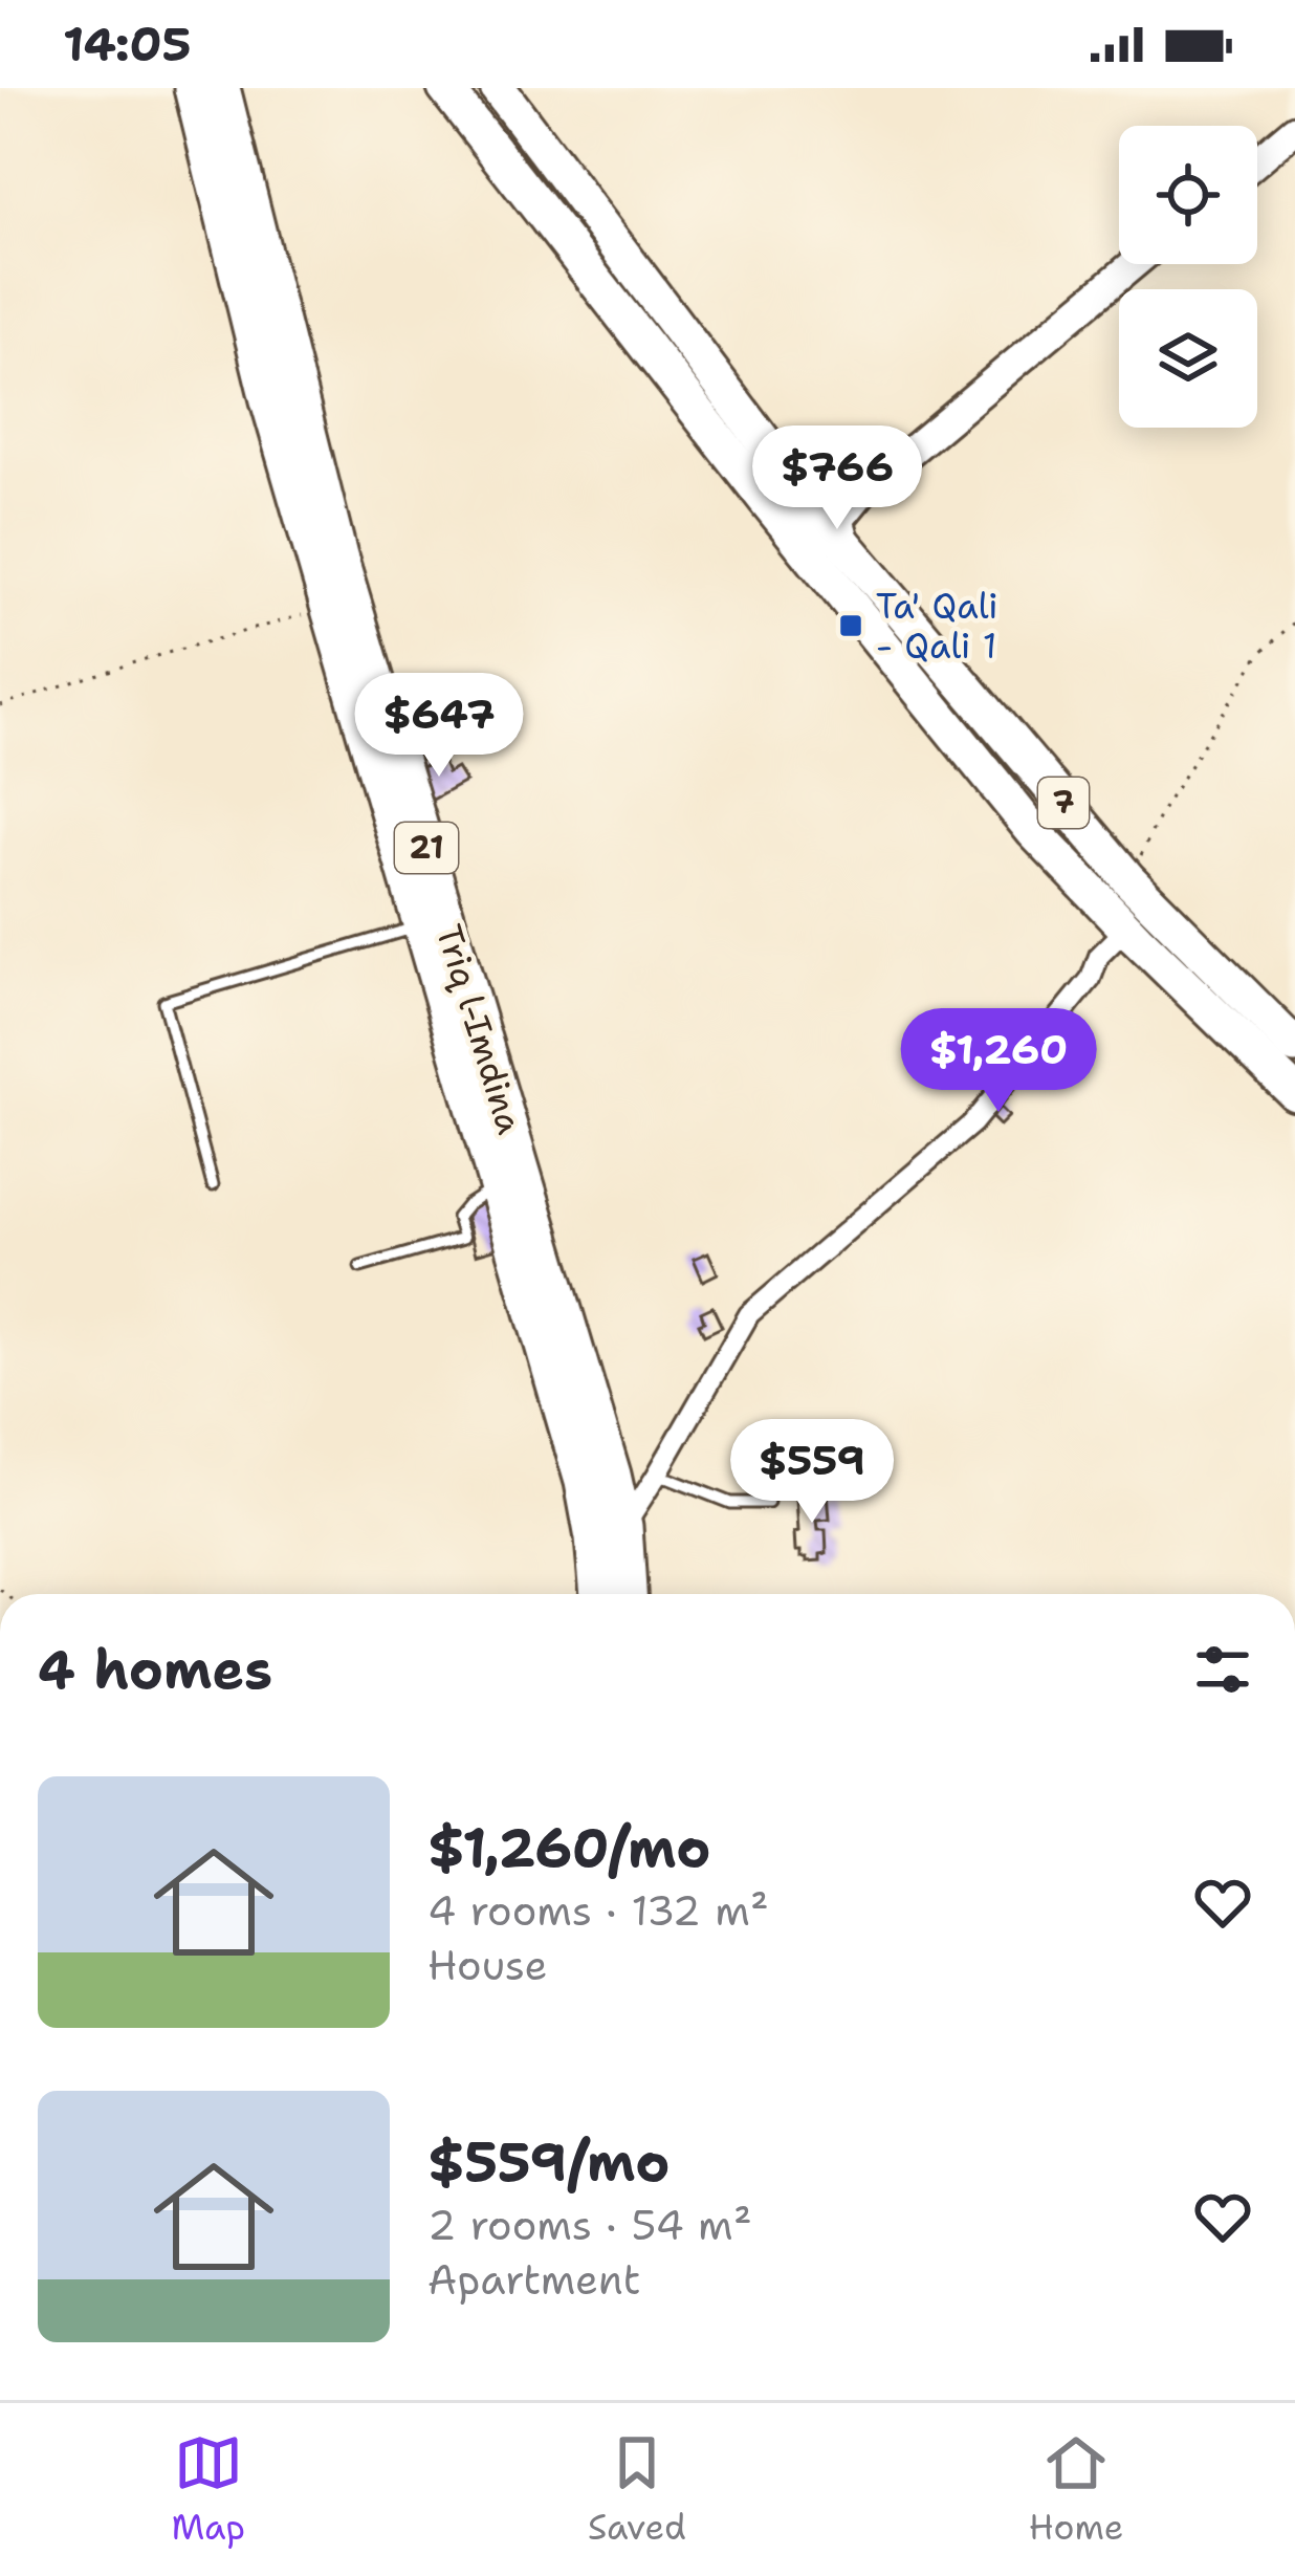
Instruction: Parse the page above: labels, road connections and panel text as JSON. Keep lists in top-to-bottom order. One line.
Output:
{"streets":{"highway":["7","21","Triq l-Imdina"]},"places":{"transit":["Ta' Qali - Qali 1"]},"page":{"status":"14:05","price":["$766","$647","$1,260","$559"],"heading":"4 homes","list":[{"name":"$1,260/mo","note":"4 rooms · 132 m² · House"},{"name":"$559/mo","note":"2 rooms · 54 m² · Apartment"}],"tabs":["Map","Saved","Home"]}}
